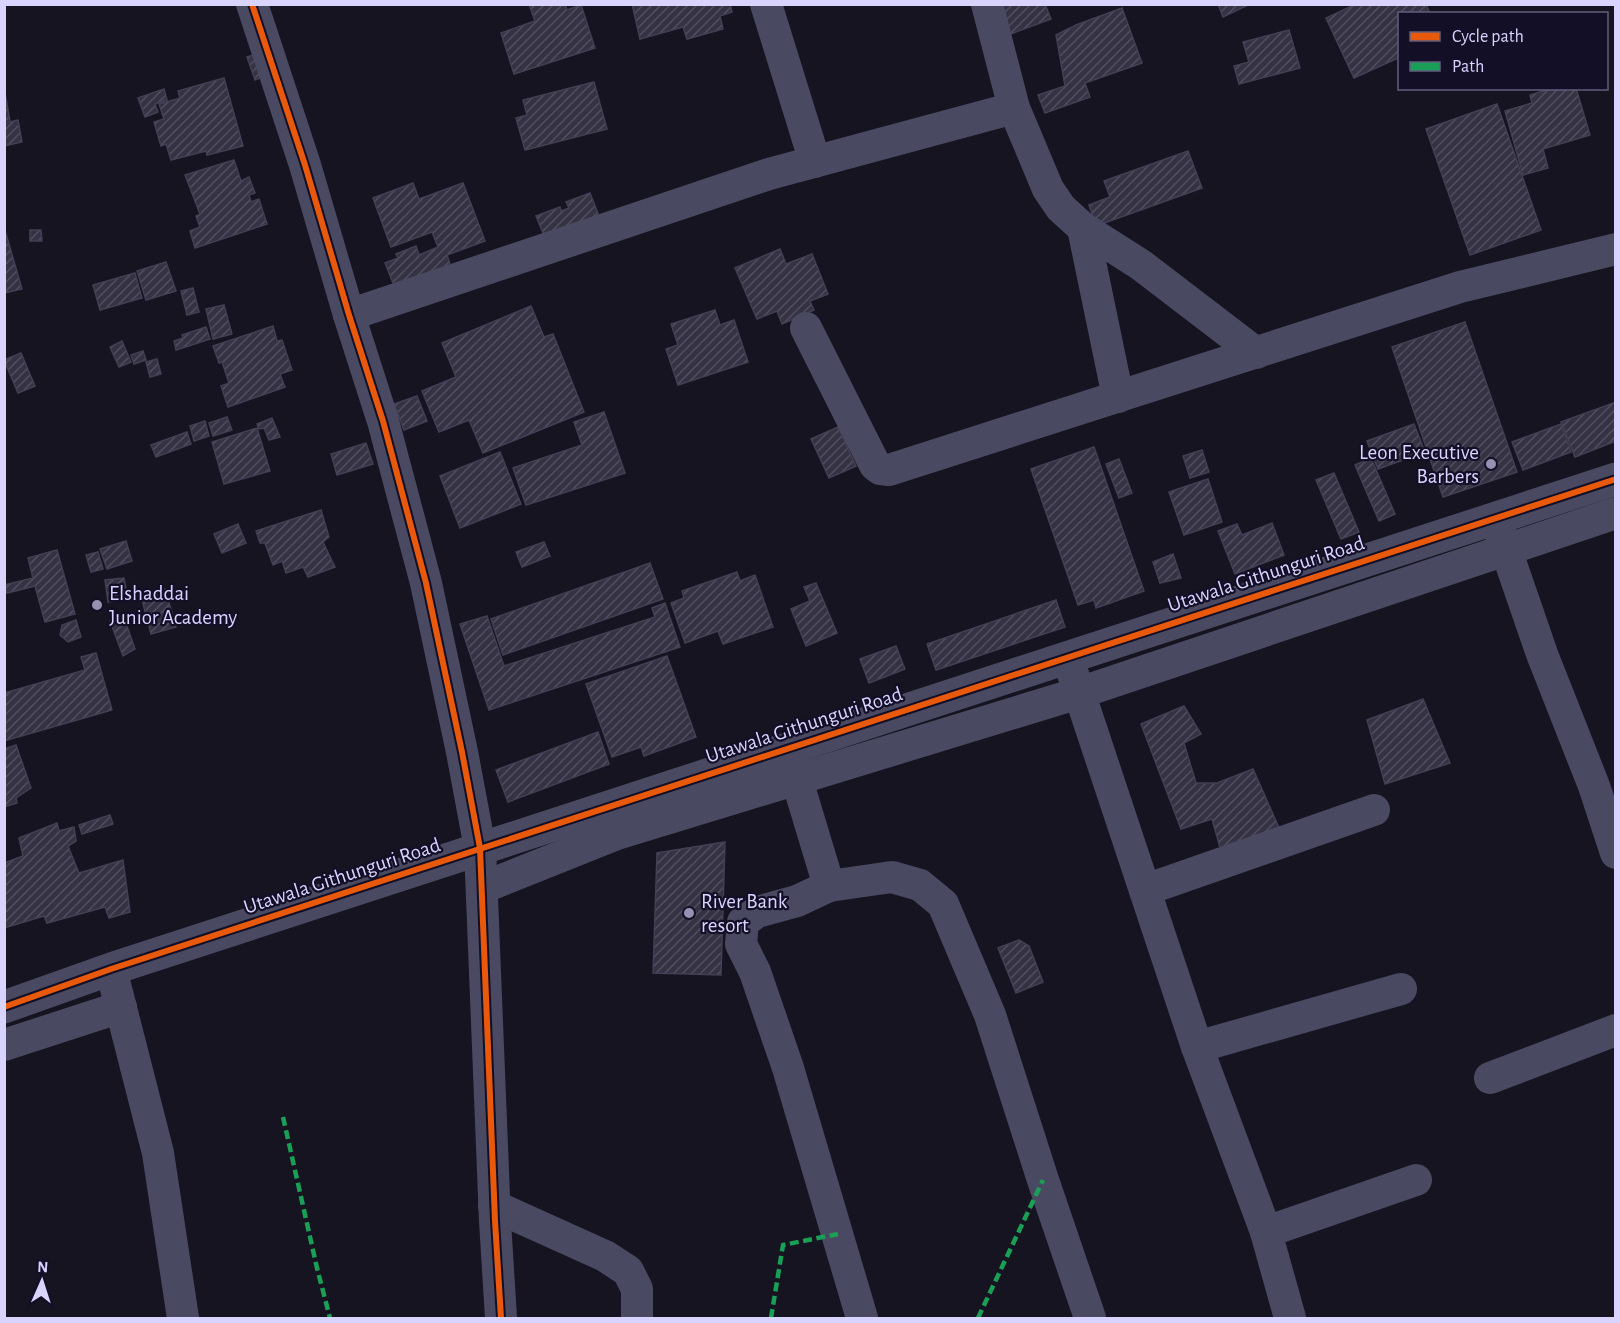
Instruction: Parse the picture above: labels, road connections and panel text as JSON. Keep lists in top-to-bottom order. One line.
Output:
{"streets":{"street":["Utawala Githunguri Road"]},"places":["Leon Executive Barbers","Elshaddai Junior Academy","River Bank resort"],"legend":["Cycle path","Path"],"north":"top"}
